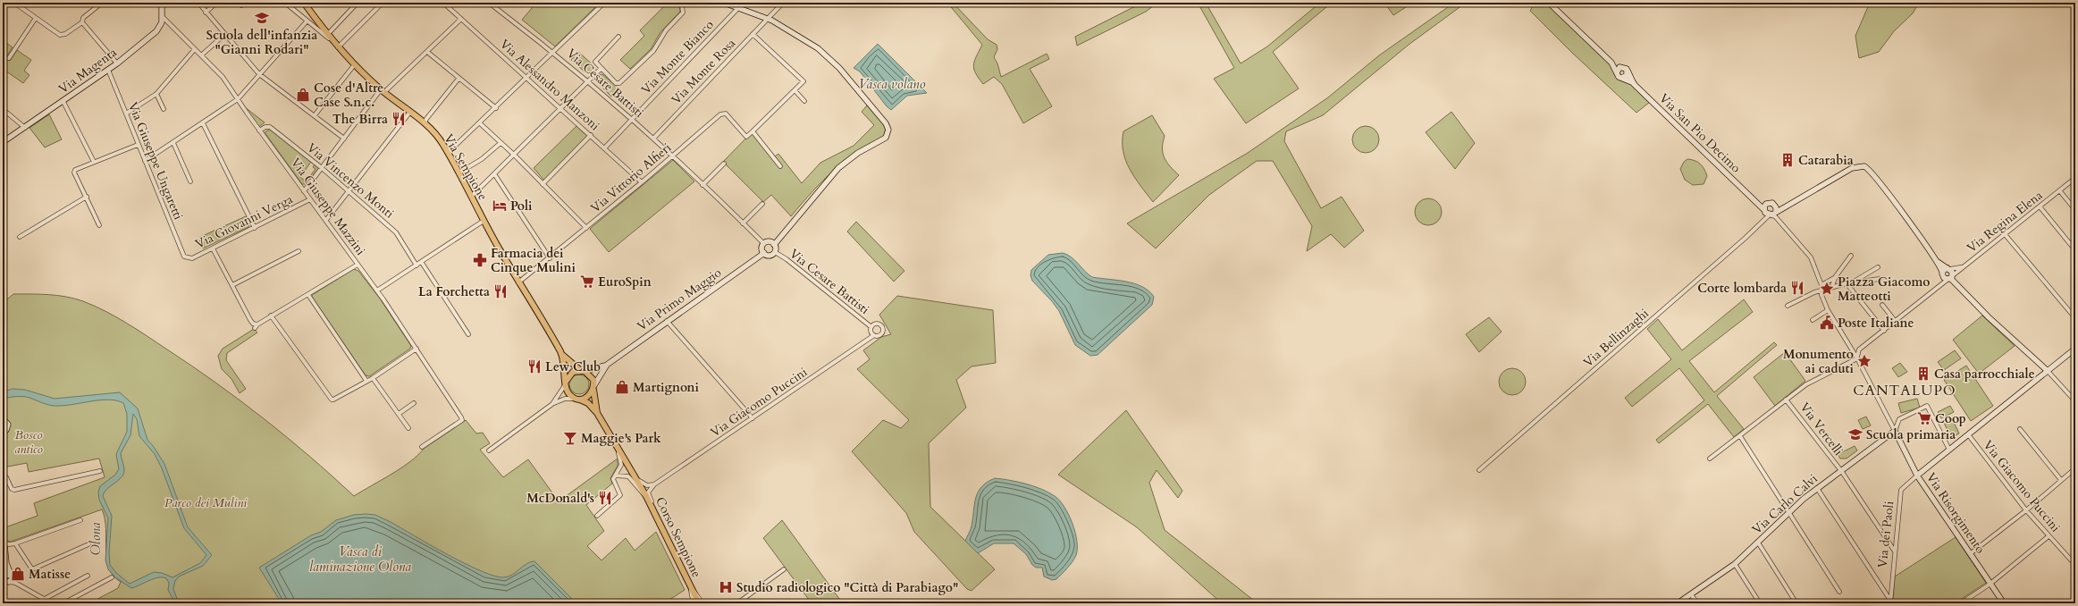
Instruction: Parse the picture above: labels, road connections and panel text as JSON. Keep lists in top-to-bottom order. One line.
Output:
{"streets":{"main road":["Via Sempione","Corso Sempione"],"street":["Via Monte Bianco","Via Magenta","Via Monte Rosa","Via Cesare Battisti","Via Alessandro Manzoni","Via San Pio Decimo","Via Giuseppe Ungaretti","Via Vittorio Alfieri","Via Vincenzo Monti","Via Giuseppe Mazzini","Via Giovanni Verga","Via Regina Elena","Via Primo Maggio","Via Bellinzaghi","Via Giacomo Puccini","Via Vercelli","Via Carlo Calvi","Via Risorgimento","Via dei Paoli"]},"crossings":[["Via Monte Bianco","Via Cesare Battisti"],["Via Monte Bianco","Via Alessandro Manzoni"],["Via Magenta","Via Giuseppe Ungaretti"],["Via Magenta","Via Giuseppe Mazzini"],["Via Monte Rosa","Via Cesare Battisti"],["Via Cesare Battisti","Via Vittorio Alfieri"],["Via Cesare Battisti","Via Primo Maggio"],["Via Cesare Battisti","Via Giacomo Puccini"],["Via Alessandro Manzoni","Via Vittorio Alfieri"],["Via San Pio Decimo","Via Bellinzaghi"],["Via Giuseppe Ungaretti","Via Giovanni Verga"],["Via Sempione","Via Vittorio Alfieri"],["Via Sempione","Via Primo Maggio"],["Via Sempione","Corso Sempione"],["Via Vincenzo Monti","Via Giuseppe Mazzini"],["Via Giuseppe Mazzini","Via Giovanni Verga"],["Via Primo Maggio","Corso Sempione"],["Via Vercelli","Via Carlo Calvi"],["Via Vercelli","Via dei Paoli"],["Via Carlo Calvi","Via Risorgimento"],["Via Risorgimento","Via dei Paoli"]],"districts":["CANTALUPO"],"water":["Vasca volano","Olona","Vasca di laminazione Olona"],"parks":["Bosco antico","Parco dei Mulini"],"places":{"school or university":["Scuola dell'infanzia \"Gianni Rodari\"","Scuola primaria"],"shop":["Cose d'Altre Case S.n.c.","Martignoni","Matisse"],"restaurant":["The Birra","Corte lombarda","La Forchetta","Lew Club","McDonald's"],"building":["Catarabia","Casa parrocchiale"],"hotel":["Poli"],"pharmacy":["Farmacia dei Cinque Mulini"],"supermarket":["EuroSpin","Coop"],"place":["Piazza Giacomo Matteotti","Monumento ai caduti"],"public building":["Poste Italiane"],"bar":["Maggie's Park"],"hospital":["Studio radiologico \"Città di Parabiago\""]}}
